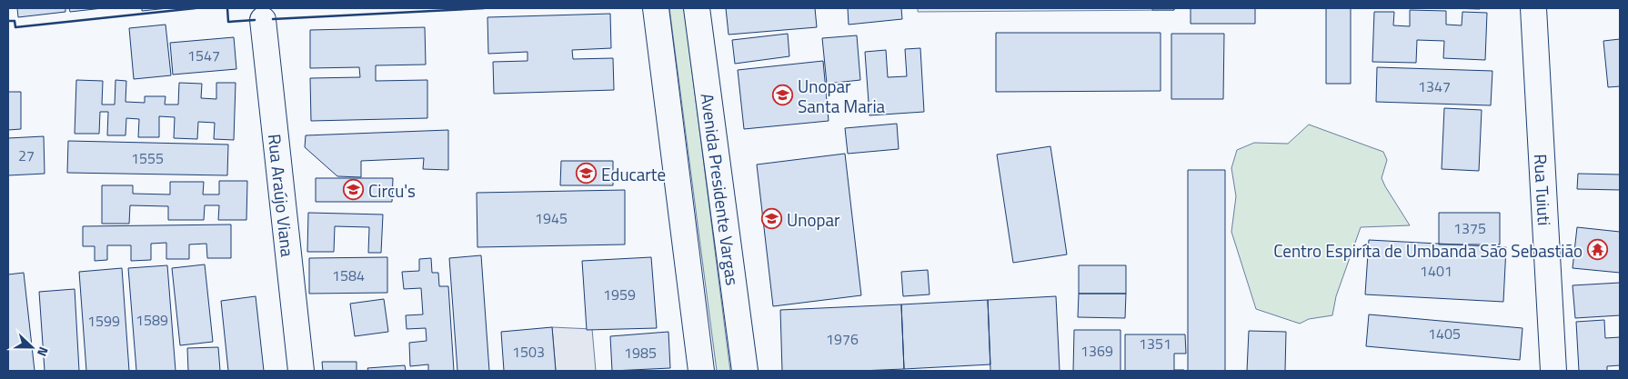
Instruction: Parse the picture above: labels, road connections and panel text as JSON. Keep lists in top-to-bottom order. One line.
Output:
{"streets":{"main road":["Rua Tuiuti","Avenida Presidente Vargas","Rua Araújo Viana"]},"places":{"school or university":["Unopar Santa Maria","Educarte","Circu's","Unopar"],"temple":["Centro Espiríta de Umbanda São Sebastião"]},"house_numbers":["1547","1347","27","1555","1945","1375","1401","1584","1959","1589","1599","1405","1976","1351","1369","1503","1985"],"north":"right"}
